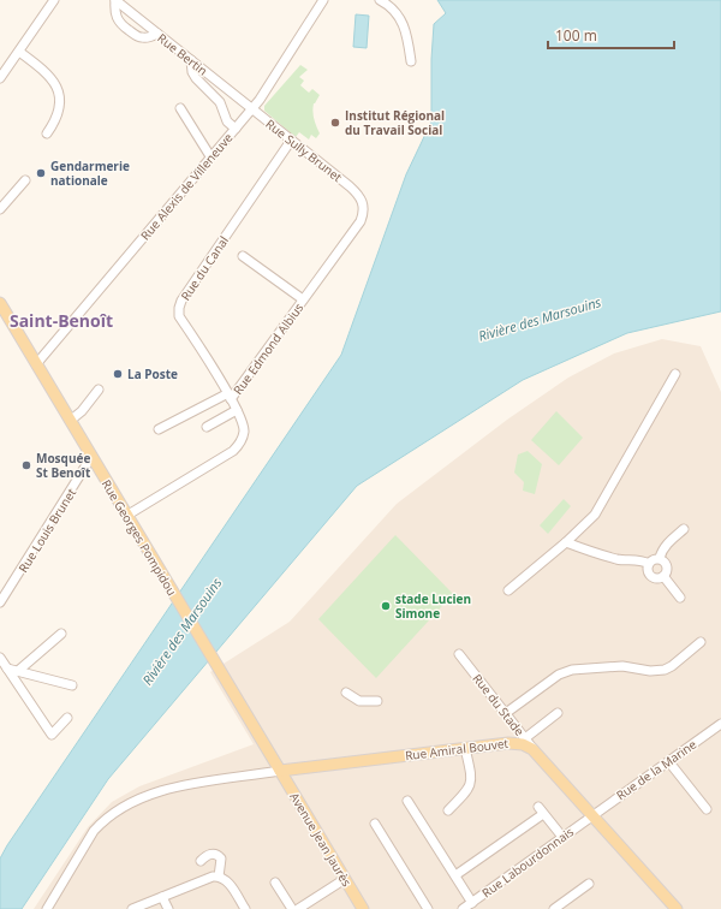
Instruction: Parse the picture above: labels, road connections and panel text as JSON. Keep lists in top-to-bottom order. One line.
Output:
{"streets":{"main road":["Rue Georges Pompidou","Rue Amiral Bouvet","Avenue Jean Jaurès"],"street":["Rue Bertin","Rue Sully Brunet","Rue Alexis de Villeneuve","Rue du Canal","Rue Edmond Albius","Rue Louis Brunet","Rue du Stade","Rue de la Marine","Rue Labourdonnais"]},"crossings":[["Rue Bertin","Rue Sully Brunet"],["Rue Bertin","Rue Alexis de Villeneuve"],["Rue Sully Brunet","Rue Alexis de Villeneuve"],["Rue Sully Brunet","Rue du Canal"],["Rue Sully Brunet","Rue Edmond Albius"],["Rue Alexis de Villeneuve","Rue Georges Pompidou"],["Rue du Canal","Rue Edmond Albius"],["Rue Edmond Albius","Rue Georges Pompidou"],["Rue Louis Brunet","Rue Georges Pompidou"],["Rue Georges Pompidou","Rue Amiral Bouvet"],["Rue Georges Pompidou","Avenue Jean Jaurès"],["Rue du Stade","Rue Amiral Bouvet"],["Rue Amiral Bouvet","Avenue Jean Jaurès"],["Rue de la Marine","Rue Labourdonnais"]],"districts":["Saint-Benoît"],"water":["Rivière des Marsouins"],"places":["Institut Régional du Travail Social","Gendarmerie nationale","La Poste","Mosquée St Benoît","stade Lucien Simone"],"scale_bar":"100 m"}
